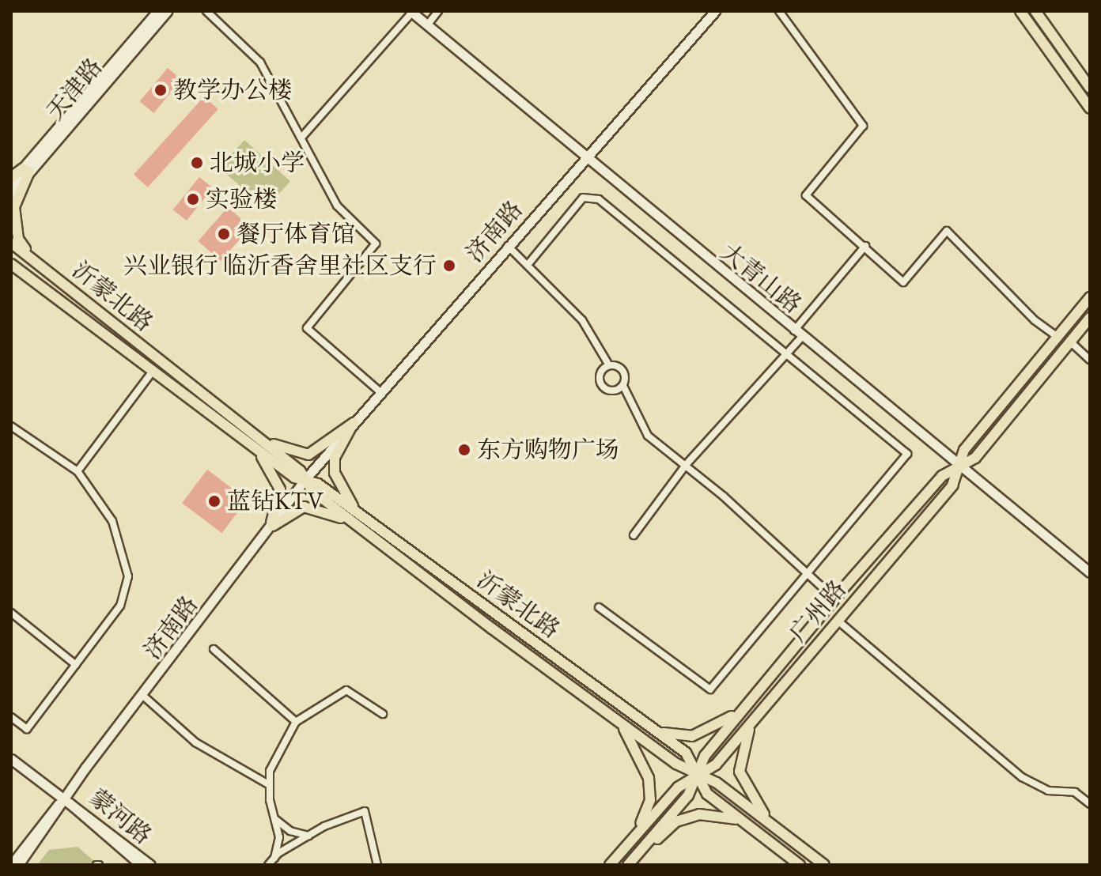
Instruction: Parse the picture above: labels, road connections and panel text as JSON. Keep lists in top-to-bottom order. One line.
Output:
{"streets":{"main road":["沂蒙北路","广州路"],"street":["天津路","济南路","大青山路","蒙河路"]},"crossings":[["济南路","大青山路"],["济南路","沂蒙北路"],["济南路","蒙河路"],["大青山路","广州路"],["沂蒙北路","广州路"]],"places":["教学办公楼","北城小学","实验楼","餐厅体育馆","兴业银行 临沂香舍里社区支行","东方购物广场","蓝钻KTV"]}
